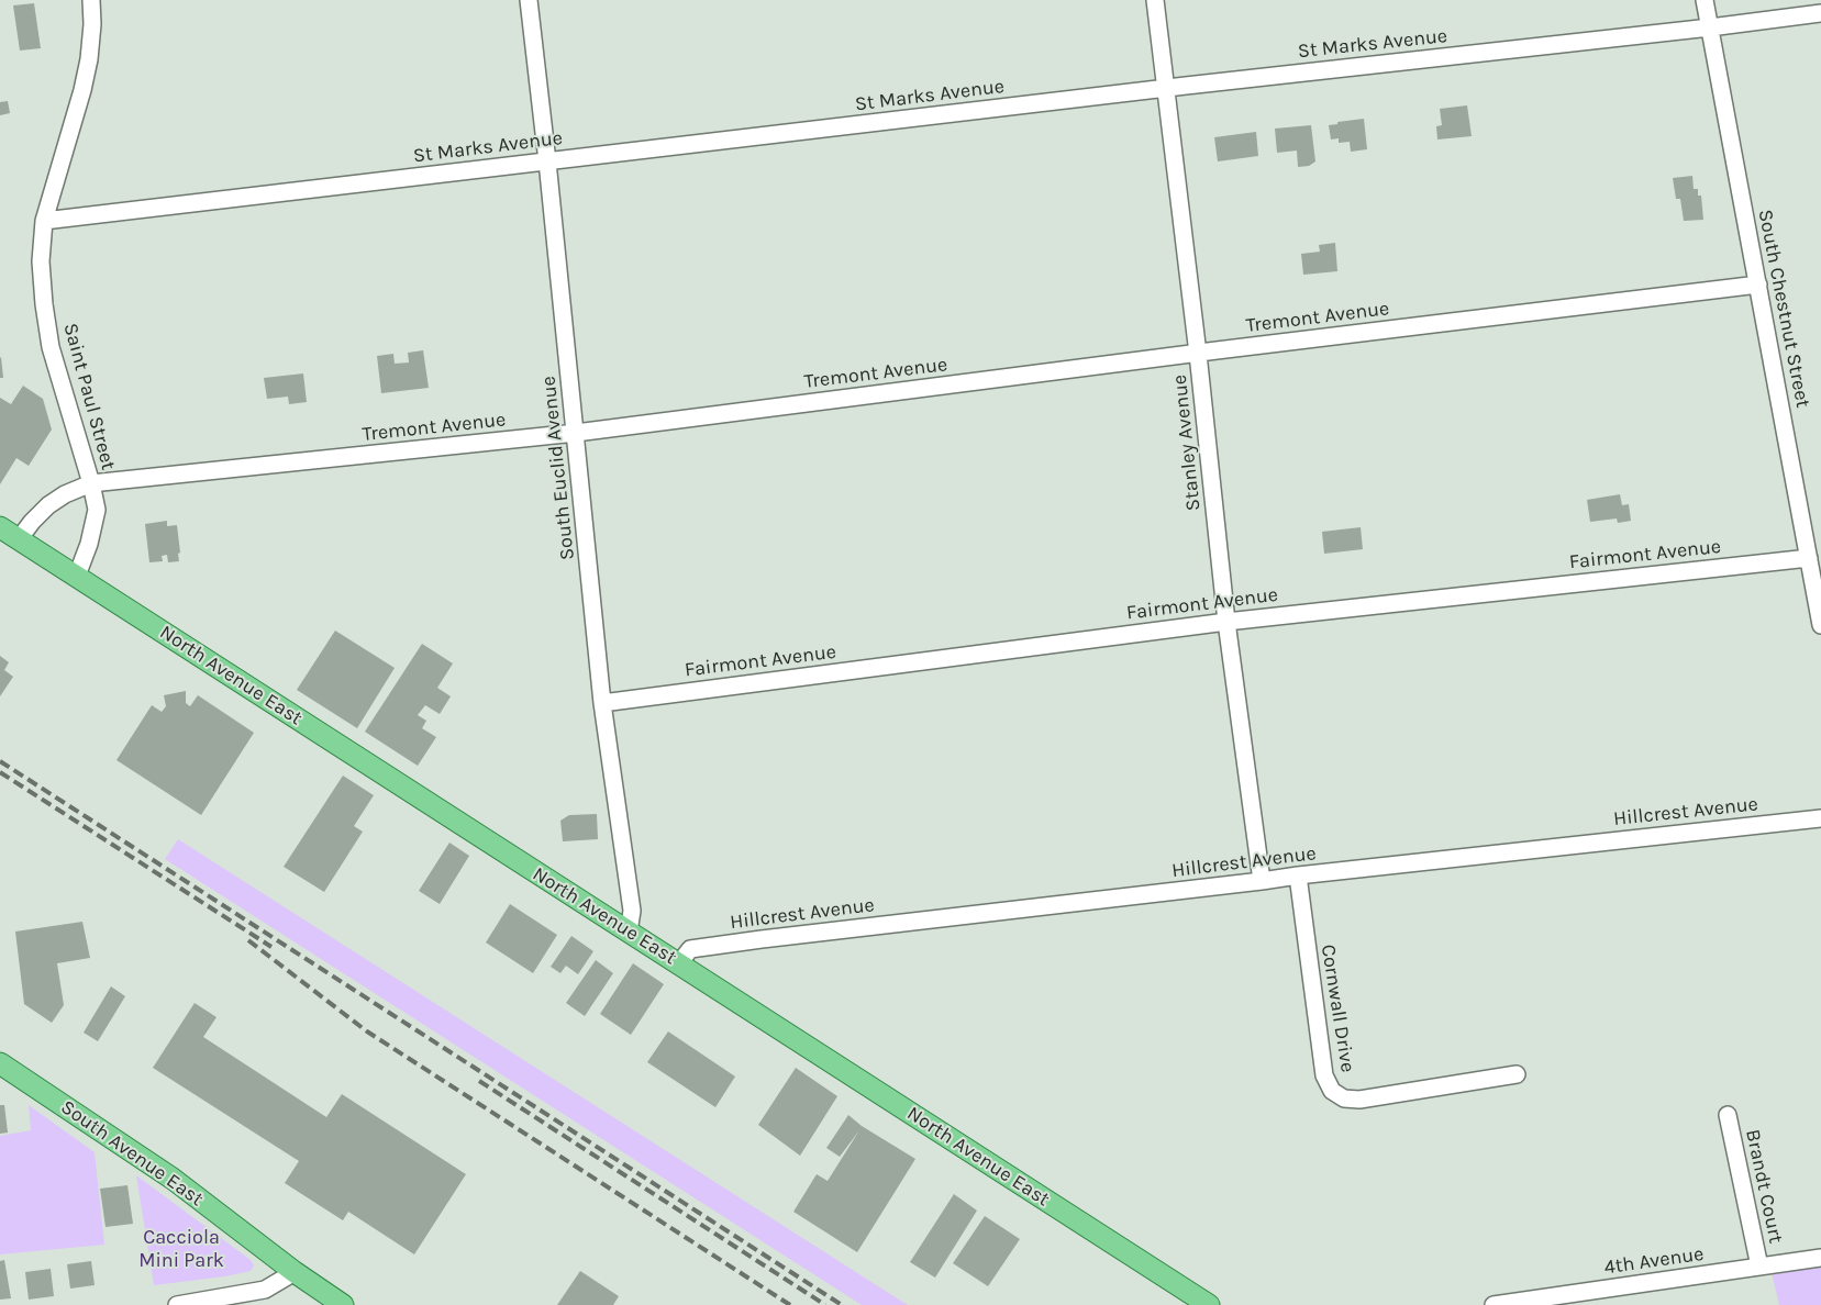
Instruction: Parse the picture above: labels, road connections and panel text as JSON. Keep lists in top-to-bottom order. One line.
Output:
{"streets":{"main road":["North Avenue East","South Avenue East"],"street":["St Marks Avenue","South Chestnut Street","Tremont Avenue","Saint Paul Street","Stanley Avenue","South Euclid Avenue","Fairmont Avenue","Hillcrest Avenue","Cornwall Drive","Brandt Court","4th Avenue"]},"crossings":[["St Marks Avenue","South Chestnut Street"],["St Marks Avenue","Saint Paul Street"],["St Marks Avenue","Stanley Avenue"],["St Marks Avenue","South Euclid Avenue"],["South Chestnut Street","Tremont Avenue"],["South Chestnut Street","Fairmont Avenue"],["Tremont Avenue","Saint Paul Street"],["Tremont Avenue","Stanley Avenue"],["Tremont Avenue","South Euclid Avenue"],["Tremont Avenue","North Avenue East"],["Saint Paul Street","North Avenue East"],["Stanley Avenue","Fairmont Avenue"],["Stanley Avenue","Hillcrest Avenue"],["South Euclid Avenue","Fairmont Avenue"],["South Euclid Avenue","North Avenue East"],["North Avenue East","Hillcrest Avenue"],["Hillcrest Avenue","Cornwall Drive"],["Brandt Court","4th Avenue"]],"parks":["Cacciola Mini Park"]}
